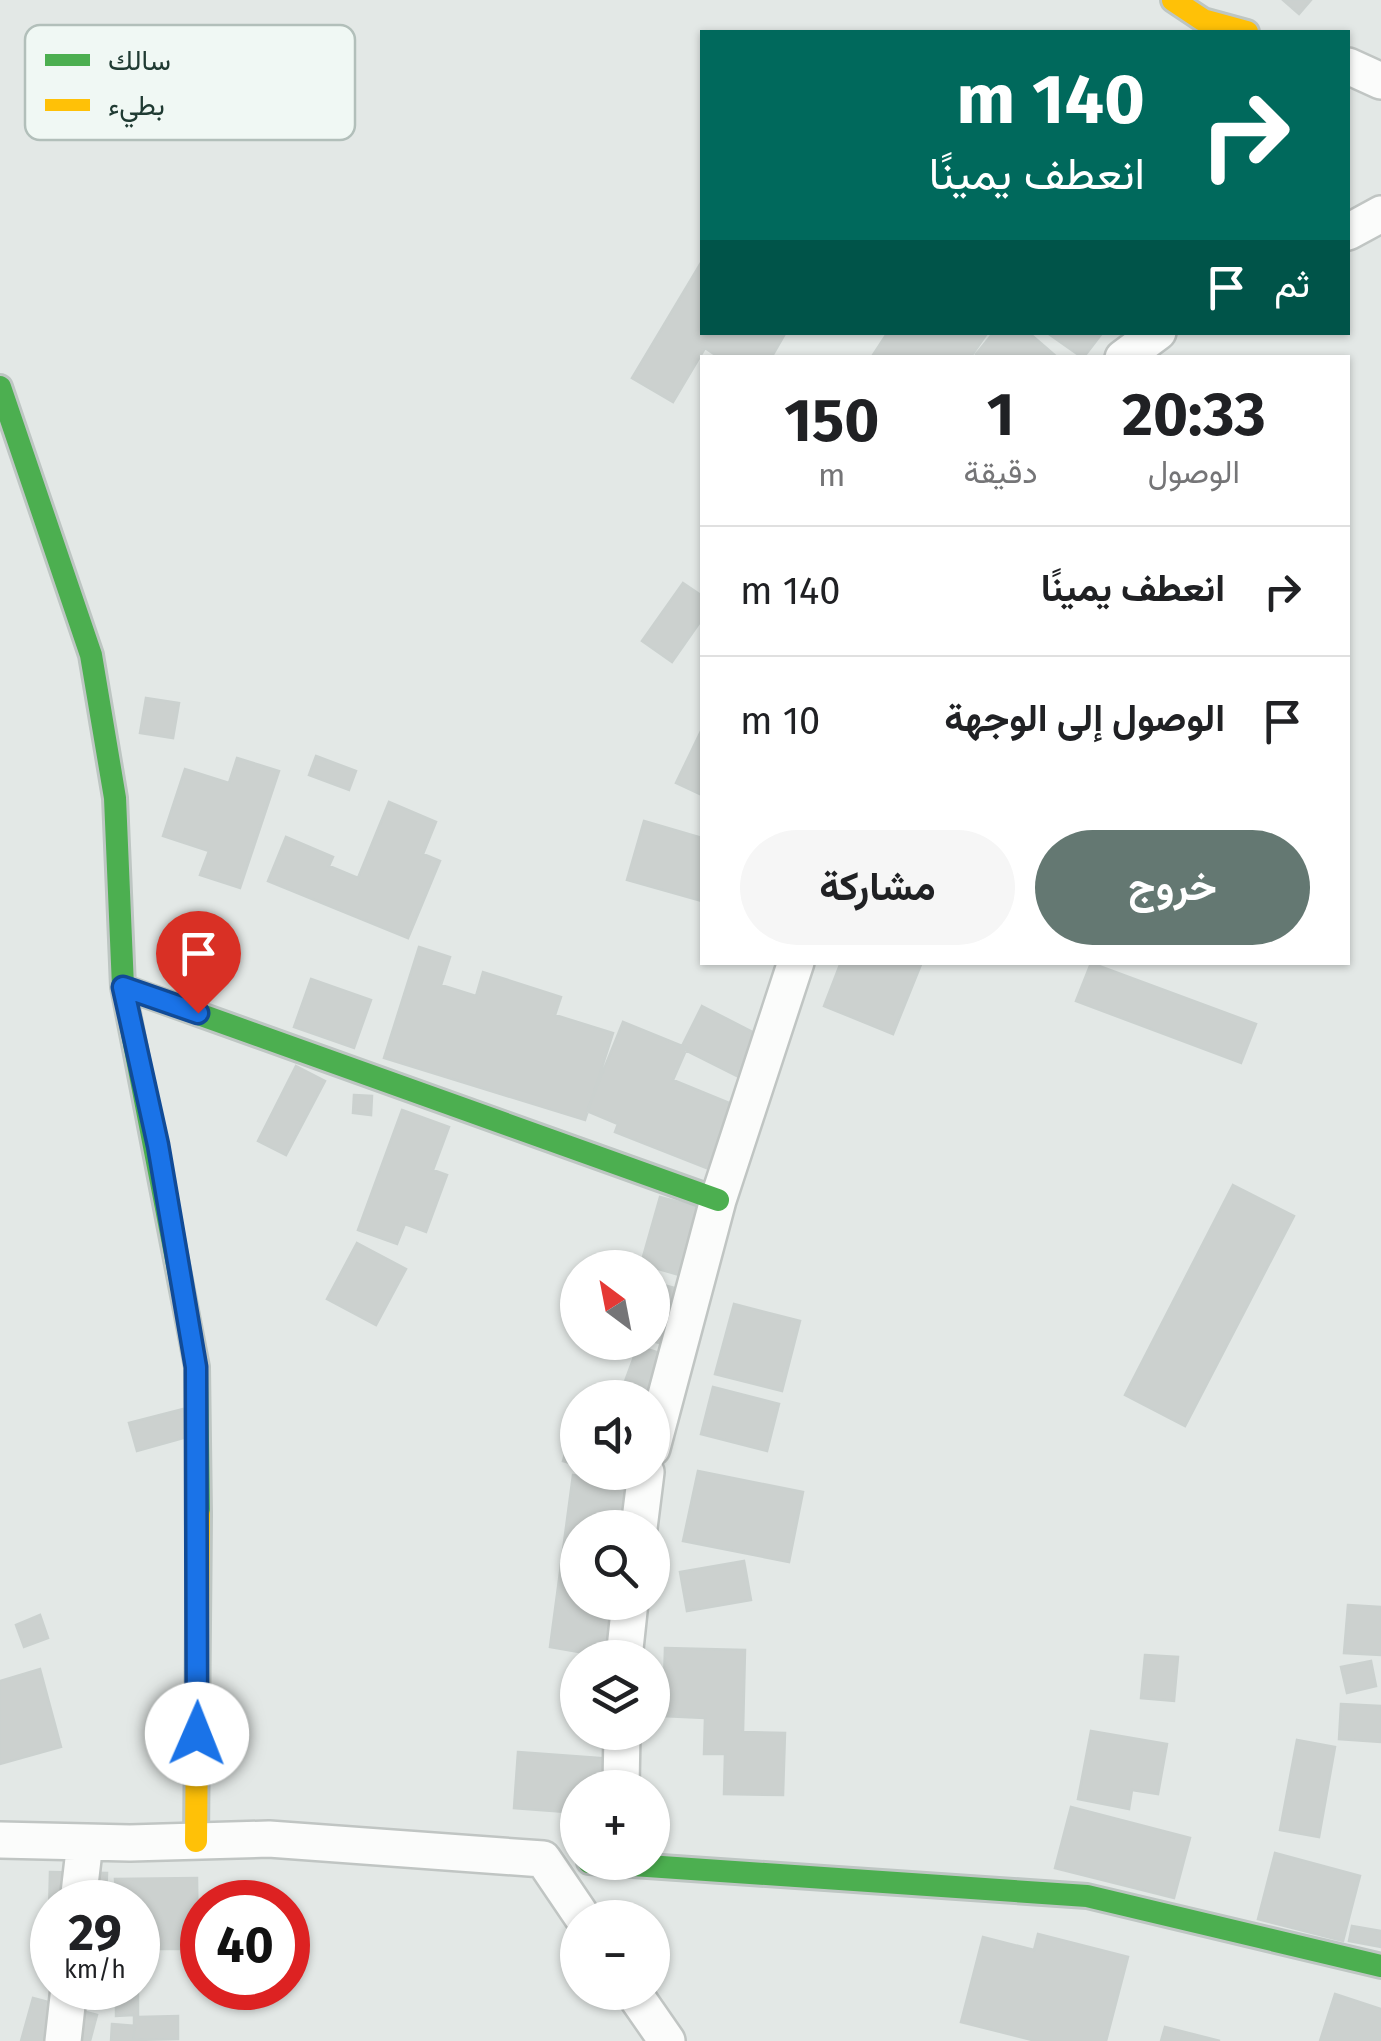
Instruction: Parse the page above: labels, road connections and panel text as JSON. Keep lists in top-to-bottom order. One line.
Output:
{"legend":["سالك","بطيء"],"north":"top left","page":{"turn":["140 m","انعطف يمينًا"],"then":"ثم","eta":["20:33","الوصول","1","دقيقة","150","m"],"list":[{"name":"انعطف يمينًا","value":"140 m"},{"name":"الوصول إلى الوجهة","value":"10 m"}],"buttons":["خروج","مشاركة"],"map_buttons":["+","−"],"speed":"29 km/h","limit":"40"}}
